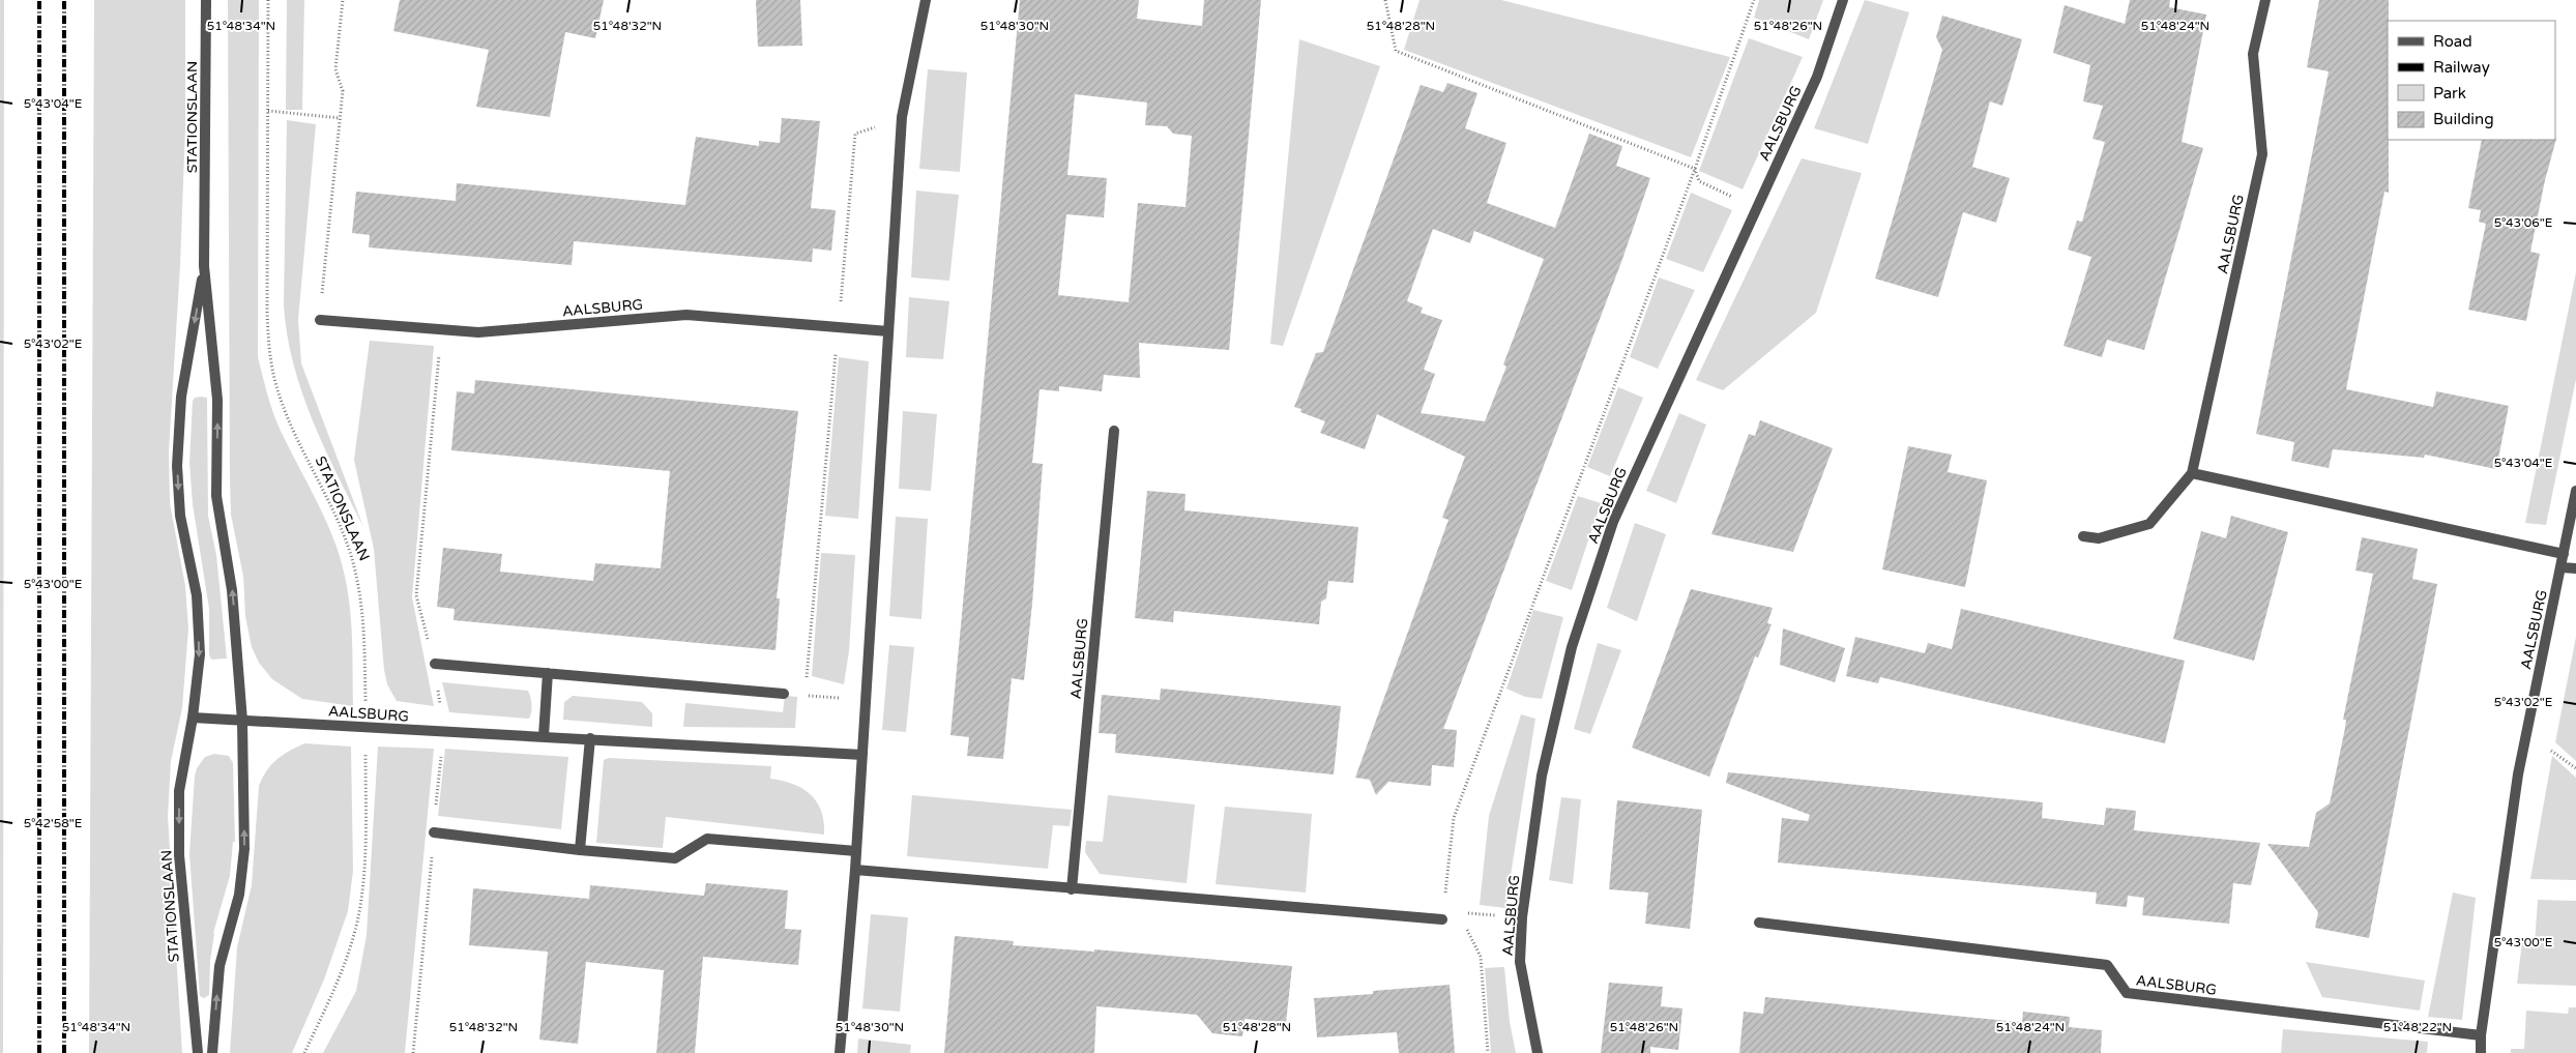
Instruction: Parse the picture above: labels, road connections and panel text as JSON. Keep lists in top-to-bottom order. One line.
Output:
{"streets":{"street":["STATIONSLAAN","AALSBURG"]},"crossings":[["STATIONSLAAN","AALSBURG"]],"legend":["Road","Railway","Park","Building"],"coordinates":["51°48'34\"N","51°48'32\"N","51°48'30\"N","51°48'28\"N","51°48'26\"N","51°48'24\"N","5°43'04\"E","5°43'06\"E","5°43'02\"E","5°43'00\"E","5°42'58\"E","51°48'22\"N"]}
